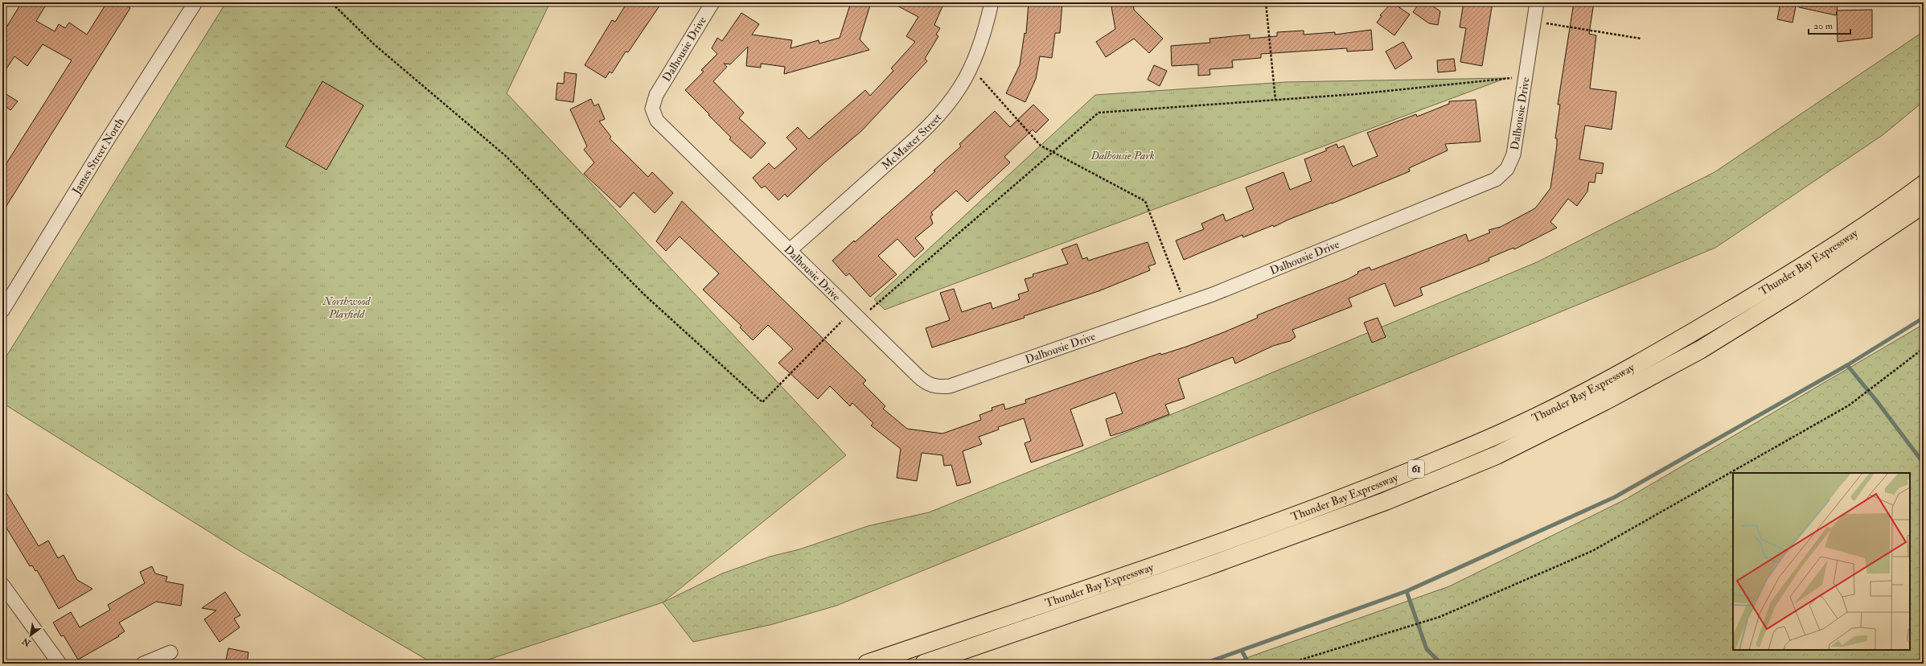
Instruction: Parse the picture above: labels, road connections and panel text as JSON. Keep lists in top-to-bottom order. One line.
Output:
{"streets":{"highway":["Thunder Bay Expressway","61"],"street":["Dalhousie Drive","McMaster Street","James Street North"]},"crossings":[["Dalhousie Drive","McMaster Street"]],"parks":["Dalhousie Park","Northwood Playfield"],"scale_bar":"20 m","north":"bottom left"}
